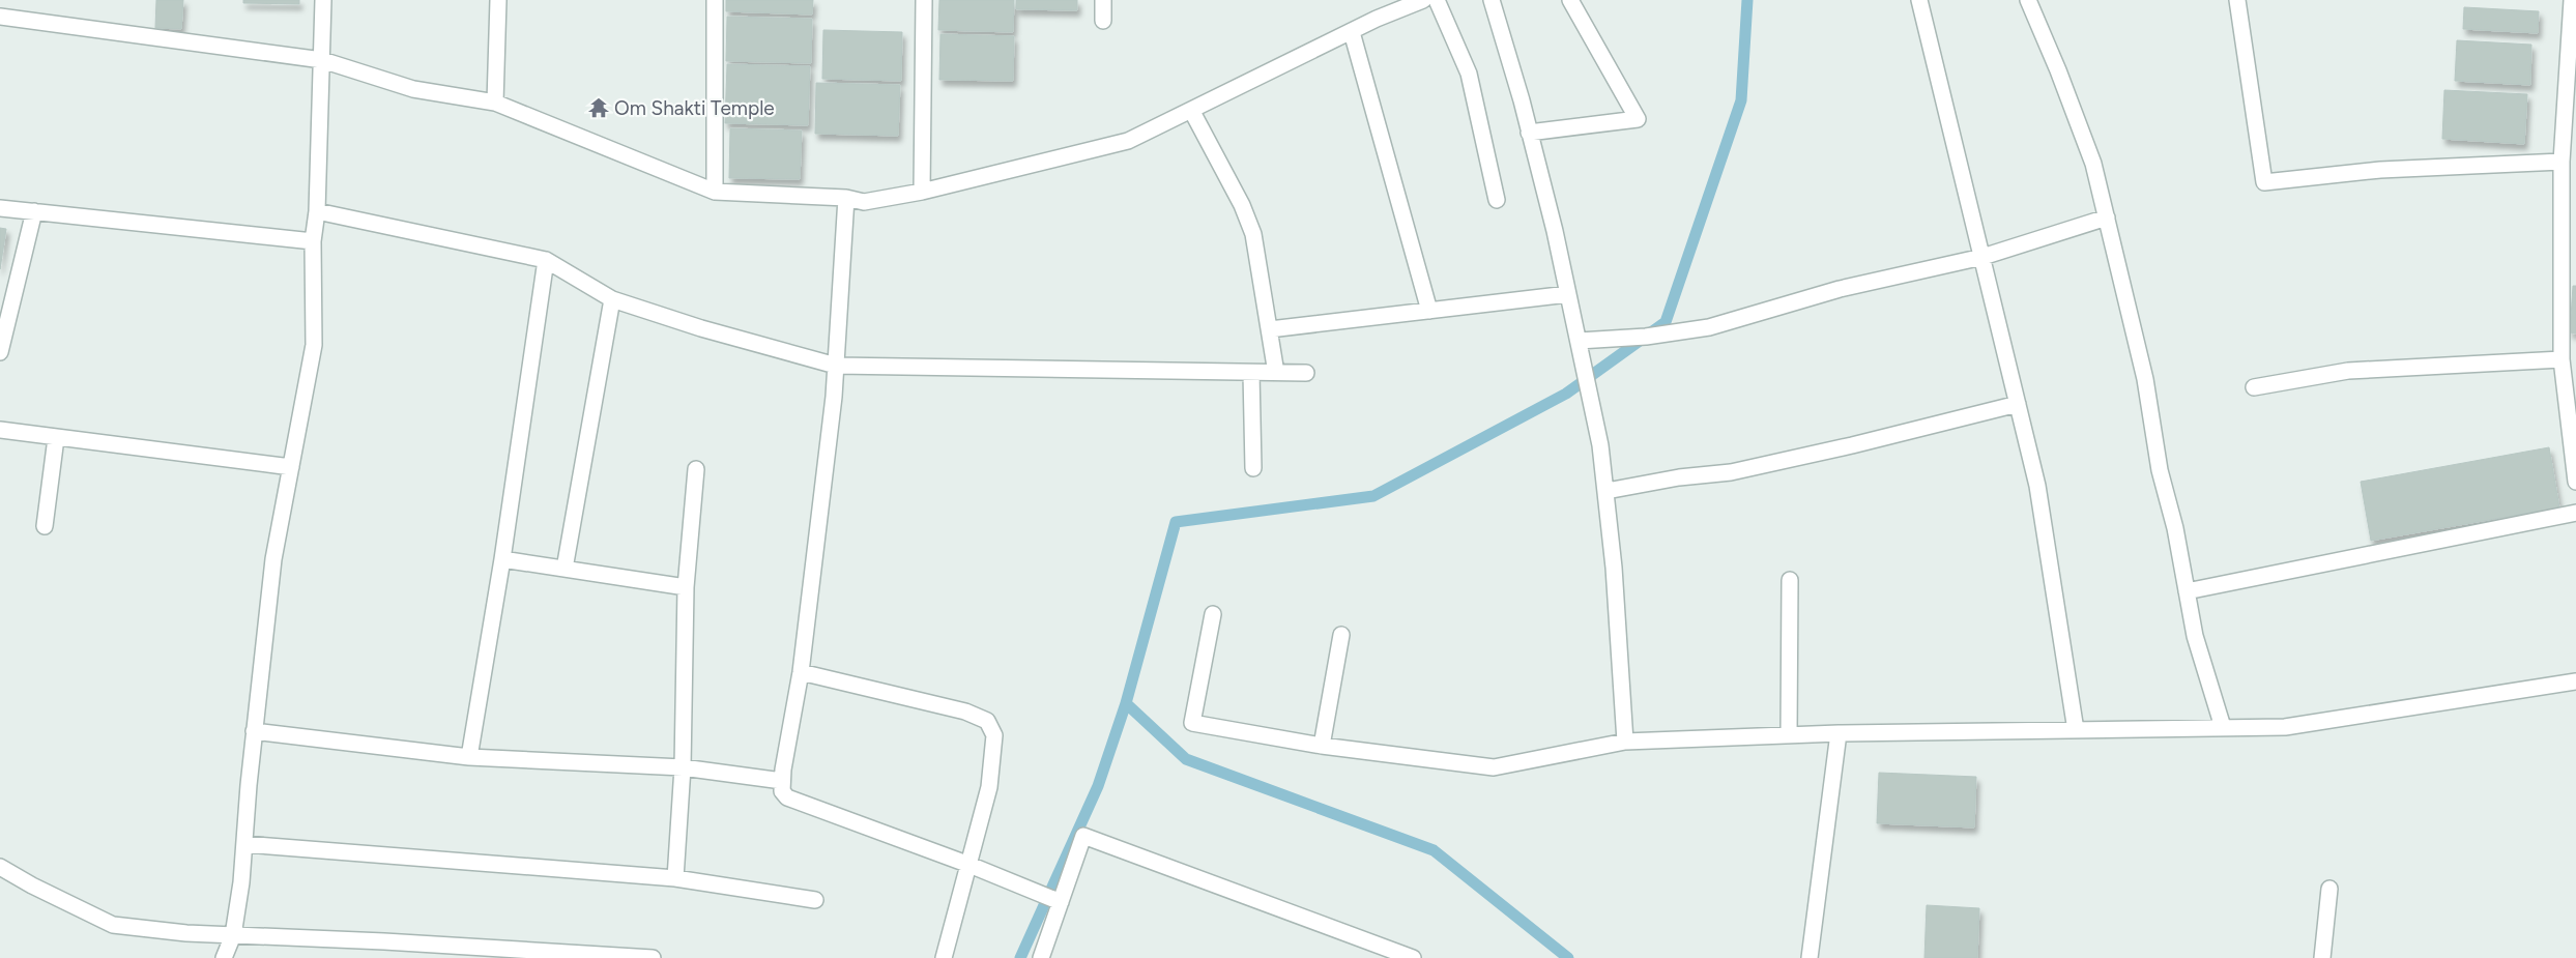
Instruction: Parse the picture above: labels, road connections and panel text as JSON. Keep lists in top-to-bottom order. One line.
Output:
{"places":{"temple":["Om Shakti Temple"]}}
